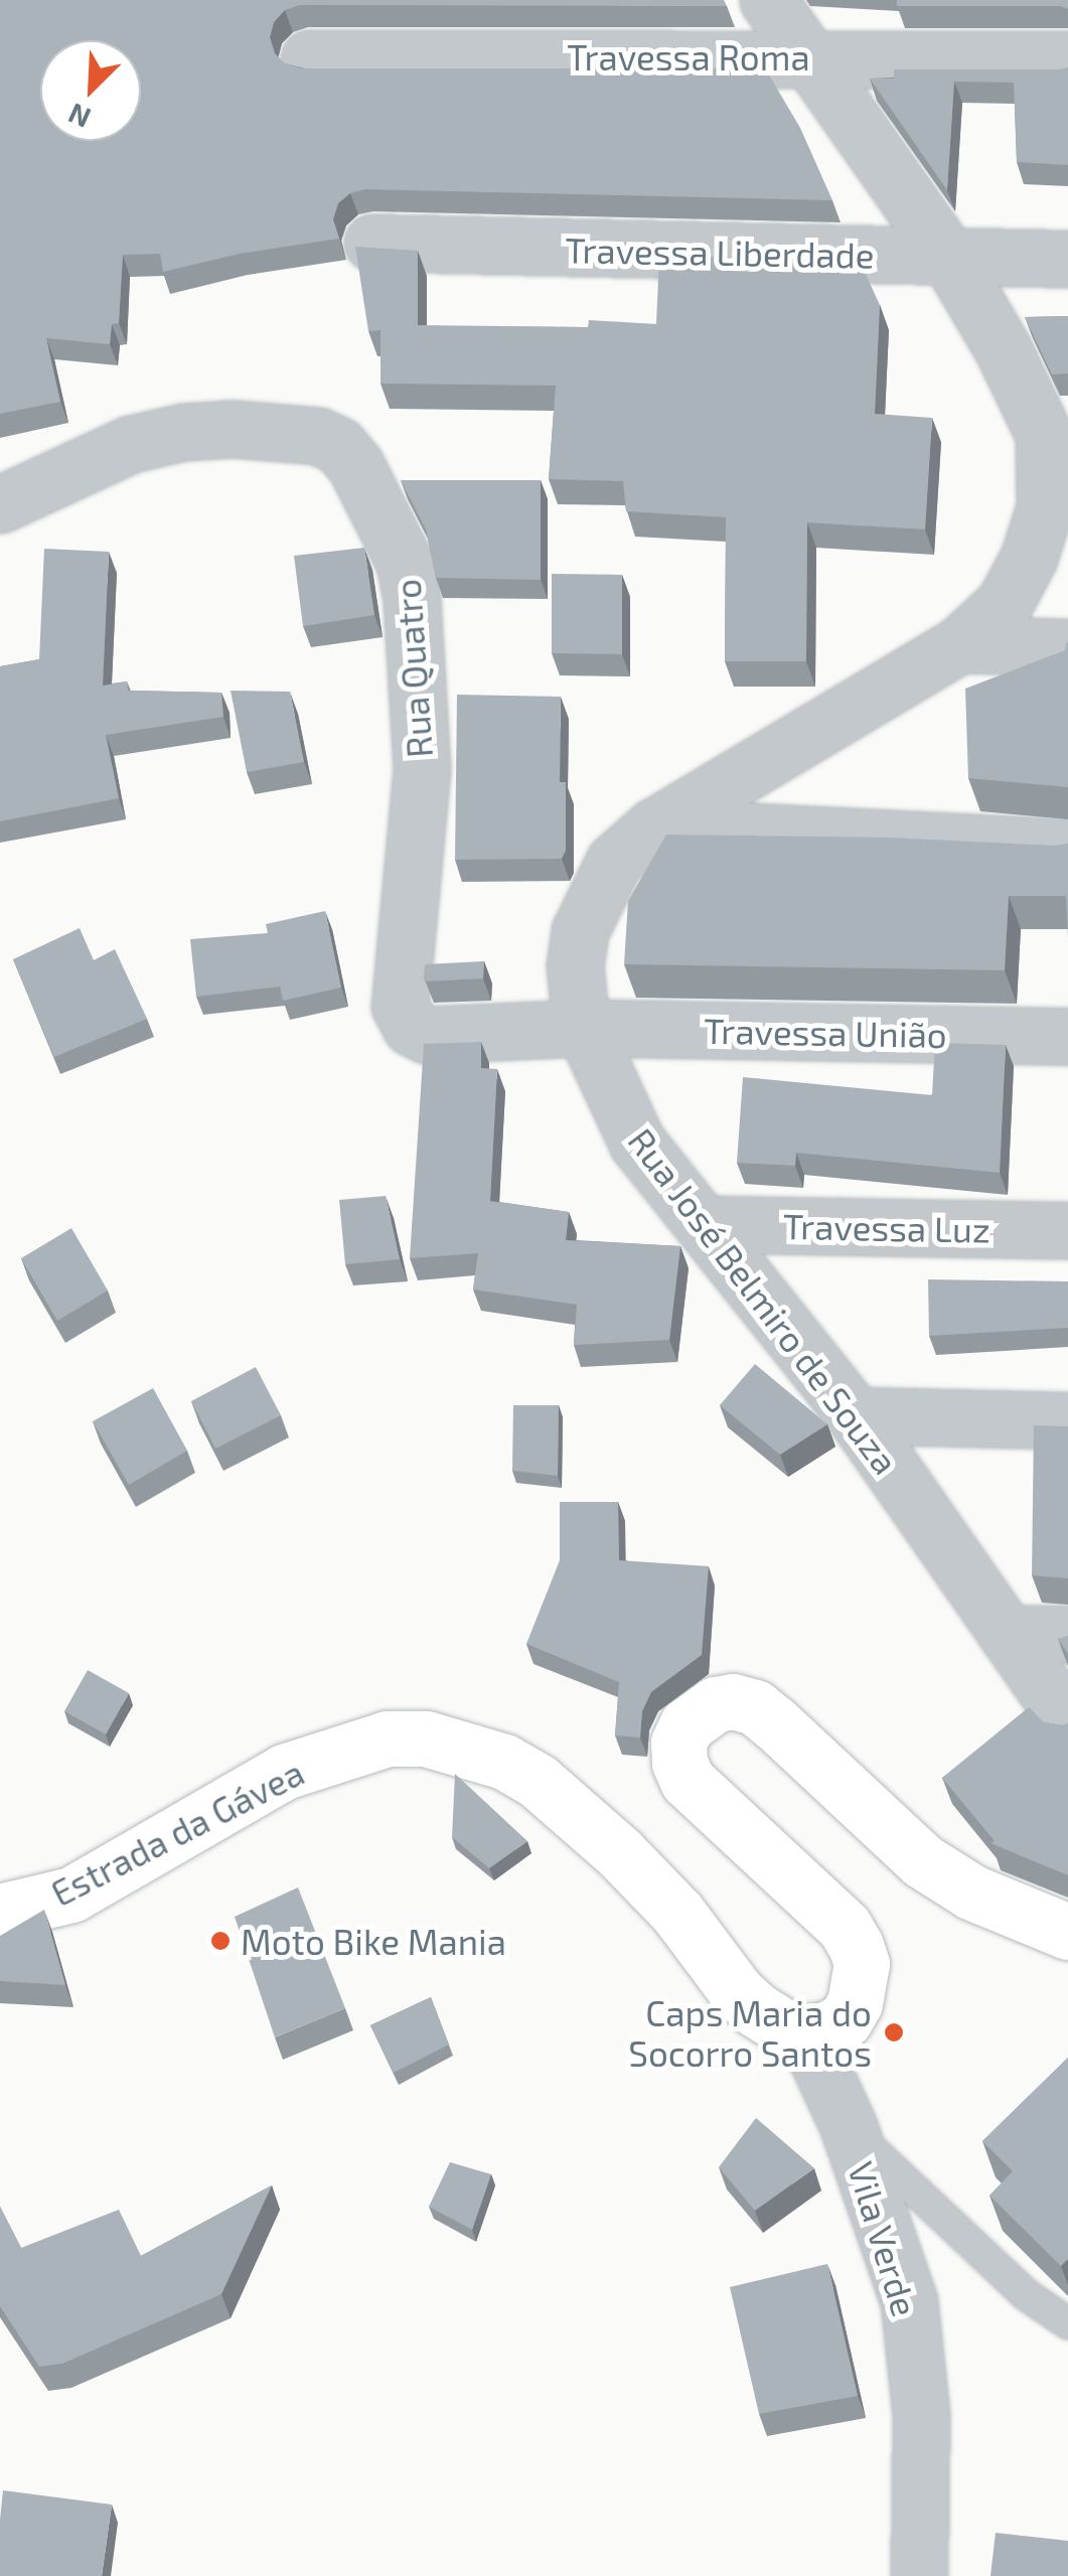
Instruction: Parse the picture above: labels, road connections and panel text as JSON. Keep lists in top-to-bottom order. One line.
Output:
{"streets":{"street":["Travessa Roma","Travessa Liberdade","Rua Quatro","Travessa União","Travessa Luz","Rua José Belmiro de Souza","Estrada da Gávea","Vila Verde"]},"crossings":[["Travessa Roma","Rua José Belmiro de Souza"],["Travessa Liberdade","Rua José Belmiro de Souza"],["Rua Quatro","Travessa União"],["Rua Quatro","Rua José Belmiro de Souza"],["Travessa União","Rua José Belmiro de Souza"],["Travessa Luz","Rua José Belmiro de Souza"],["Estrada da Gávea","Vila Verde"]],"places":["Moto Bike Mania","Caps Maria do Socorro Santos"],"north":"bottom left"}
